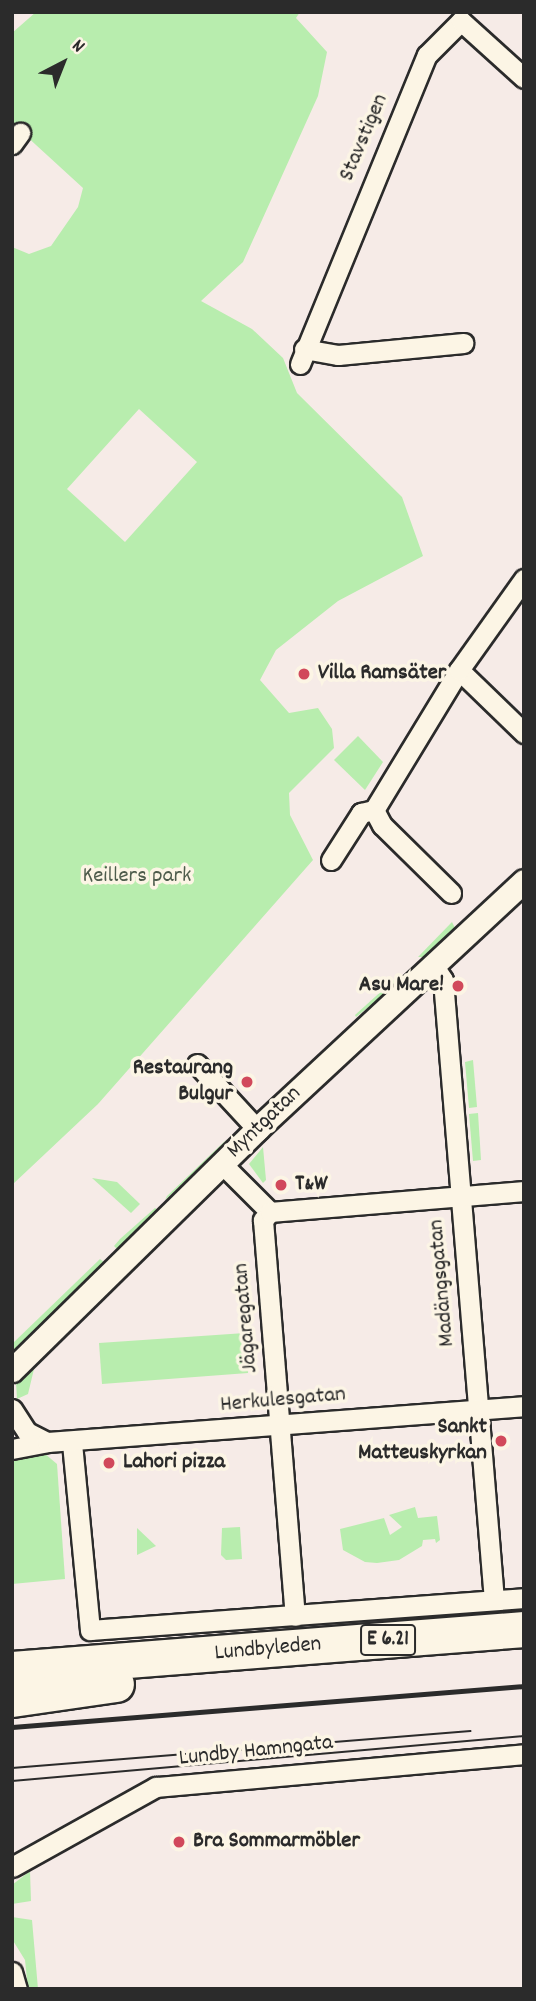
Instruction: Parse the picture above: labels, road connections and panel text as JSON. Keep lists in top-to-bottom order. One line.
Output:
{"streets":{"highway":["E 6.21","Lundbyleden"],"street":["Stavstigen","Myntgatan","Madängsgatan","Jägaregatan","Herkulesgatan","Lundby Hamngata"]},"crossings":[["Myntgatan","Madängsgatan"],["Madängsgatan","Herkulesgatan"],["Jägaregatan","Herkulesgatan"]],"parks":["Keillers park"],"places":["Villa Ramsäter","Asu Mare!","Restaurang Bulgur","T&W","Sankt Matteuskyrkan","Lahori pizza","Bra Sommarmöbler"],"north":"top right"}
